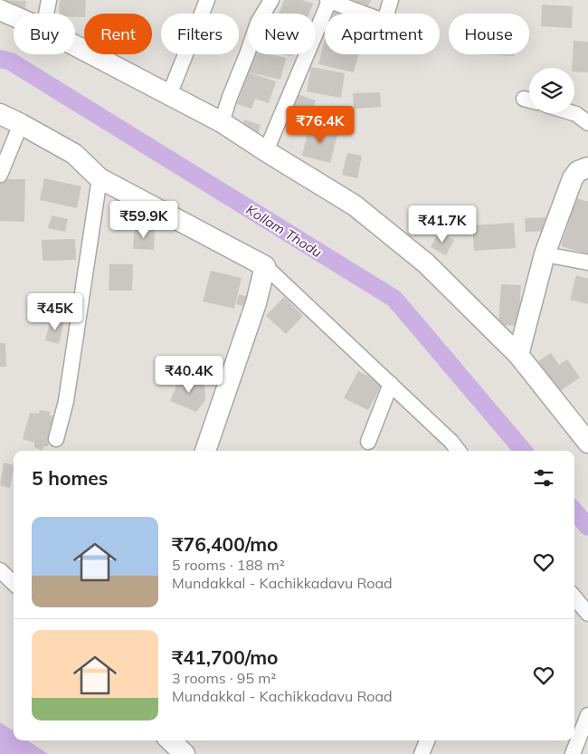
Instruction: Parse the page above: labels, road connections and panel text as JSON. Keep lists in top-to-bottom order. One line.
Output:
{"water":["Kollam Thodu"],"page":{"chip":["Buy","Rent","Filters","New","Apartment","House"],"price":["₹76.4K","₹59.9K","₹41.7K","₹45K","₹40.4K"],"heading":"5 homes","list":[{"name":"₹76,400/mo","note":"5 rooms · 188 m² · Mundakkal - Kachikkadavu Road"},{"name":"₹41,700/mo","note":"3 rooms · 95 m² · Mundakkal - Kachikkadavu Road"}]}}
